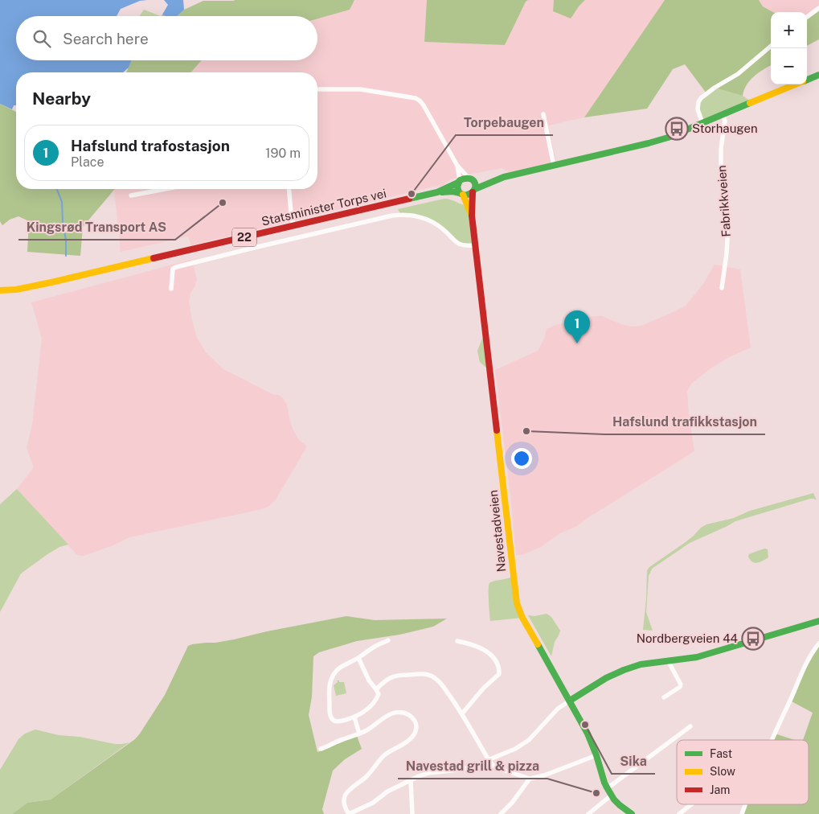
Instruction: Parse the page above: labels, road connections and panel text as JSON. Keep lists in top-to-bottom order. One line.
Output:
{"streets":{"main road":["Statsminister Torps vei","22","Navestadveien"],"street":["Fabrikkveien"]},"crossings":[["Fabrikkveien","22"],["Statsminister Torps vei","22"],["Statsminister Torps vei","Navestadveien"],["22","Navestadveien"]],"places":{"bus stop":["Storhaugen","Nordbergveien 44"],"other":["Torpebaugen","Kingsrød Transport AS","Hafslund trafikkstasjon","Sika","Navestad grill & pizza"]},"legend":["Fast","Slow","Jam"],"page":{"map_buttons":["+","−"],"search":"Search here","heading":"Nearby","list":[{"mark":"1","name":"Hafslund trafostasjon","note":"Place","value":"190 m"}],"pins":"1"}}
